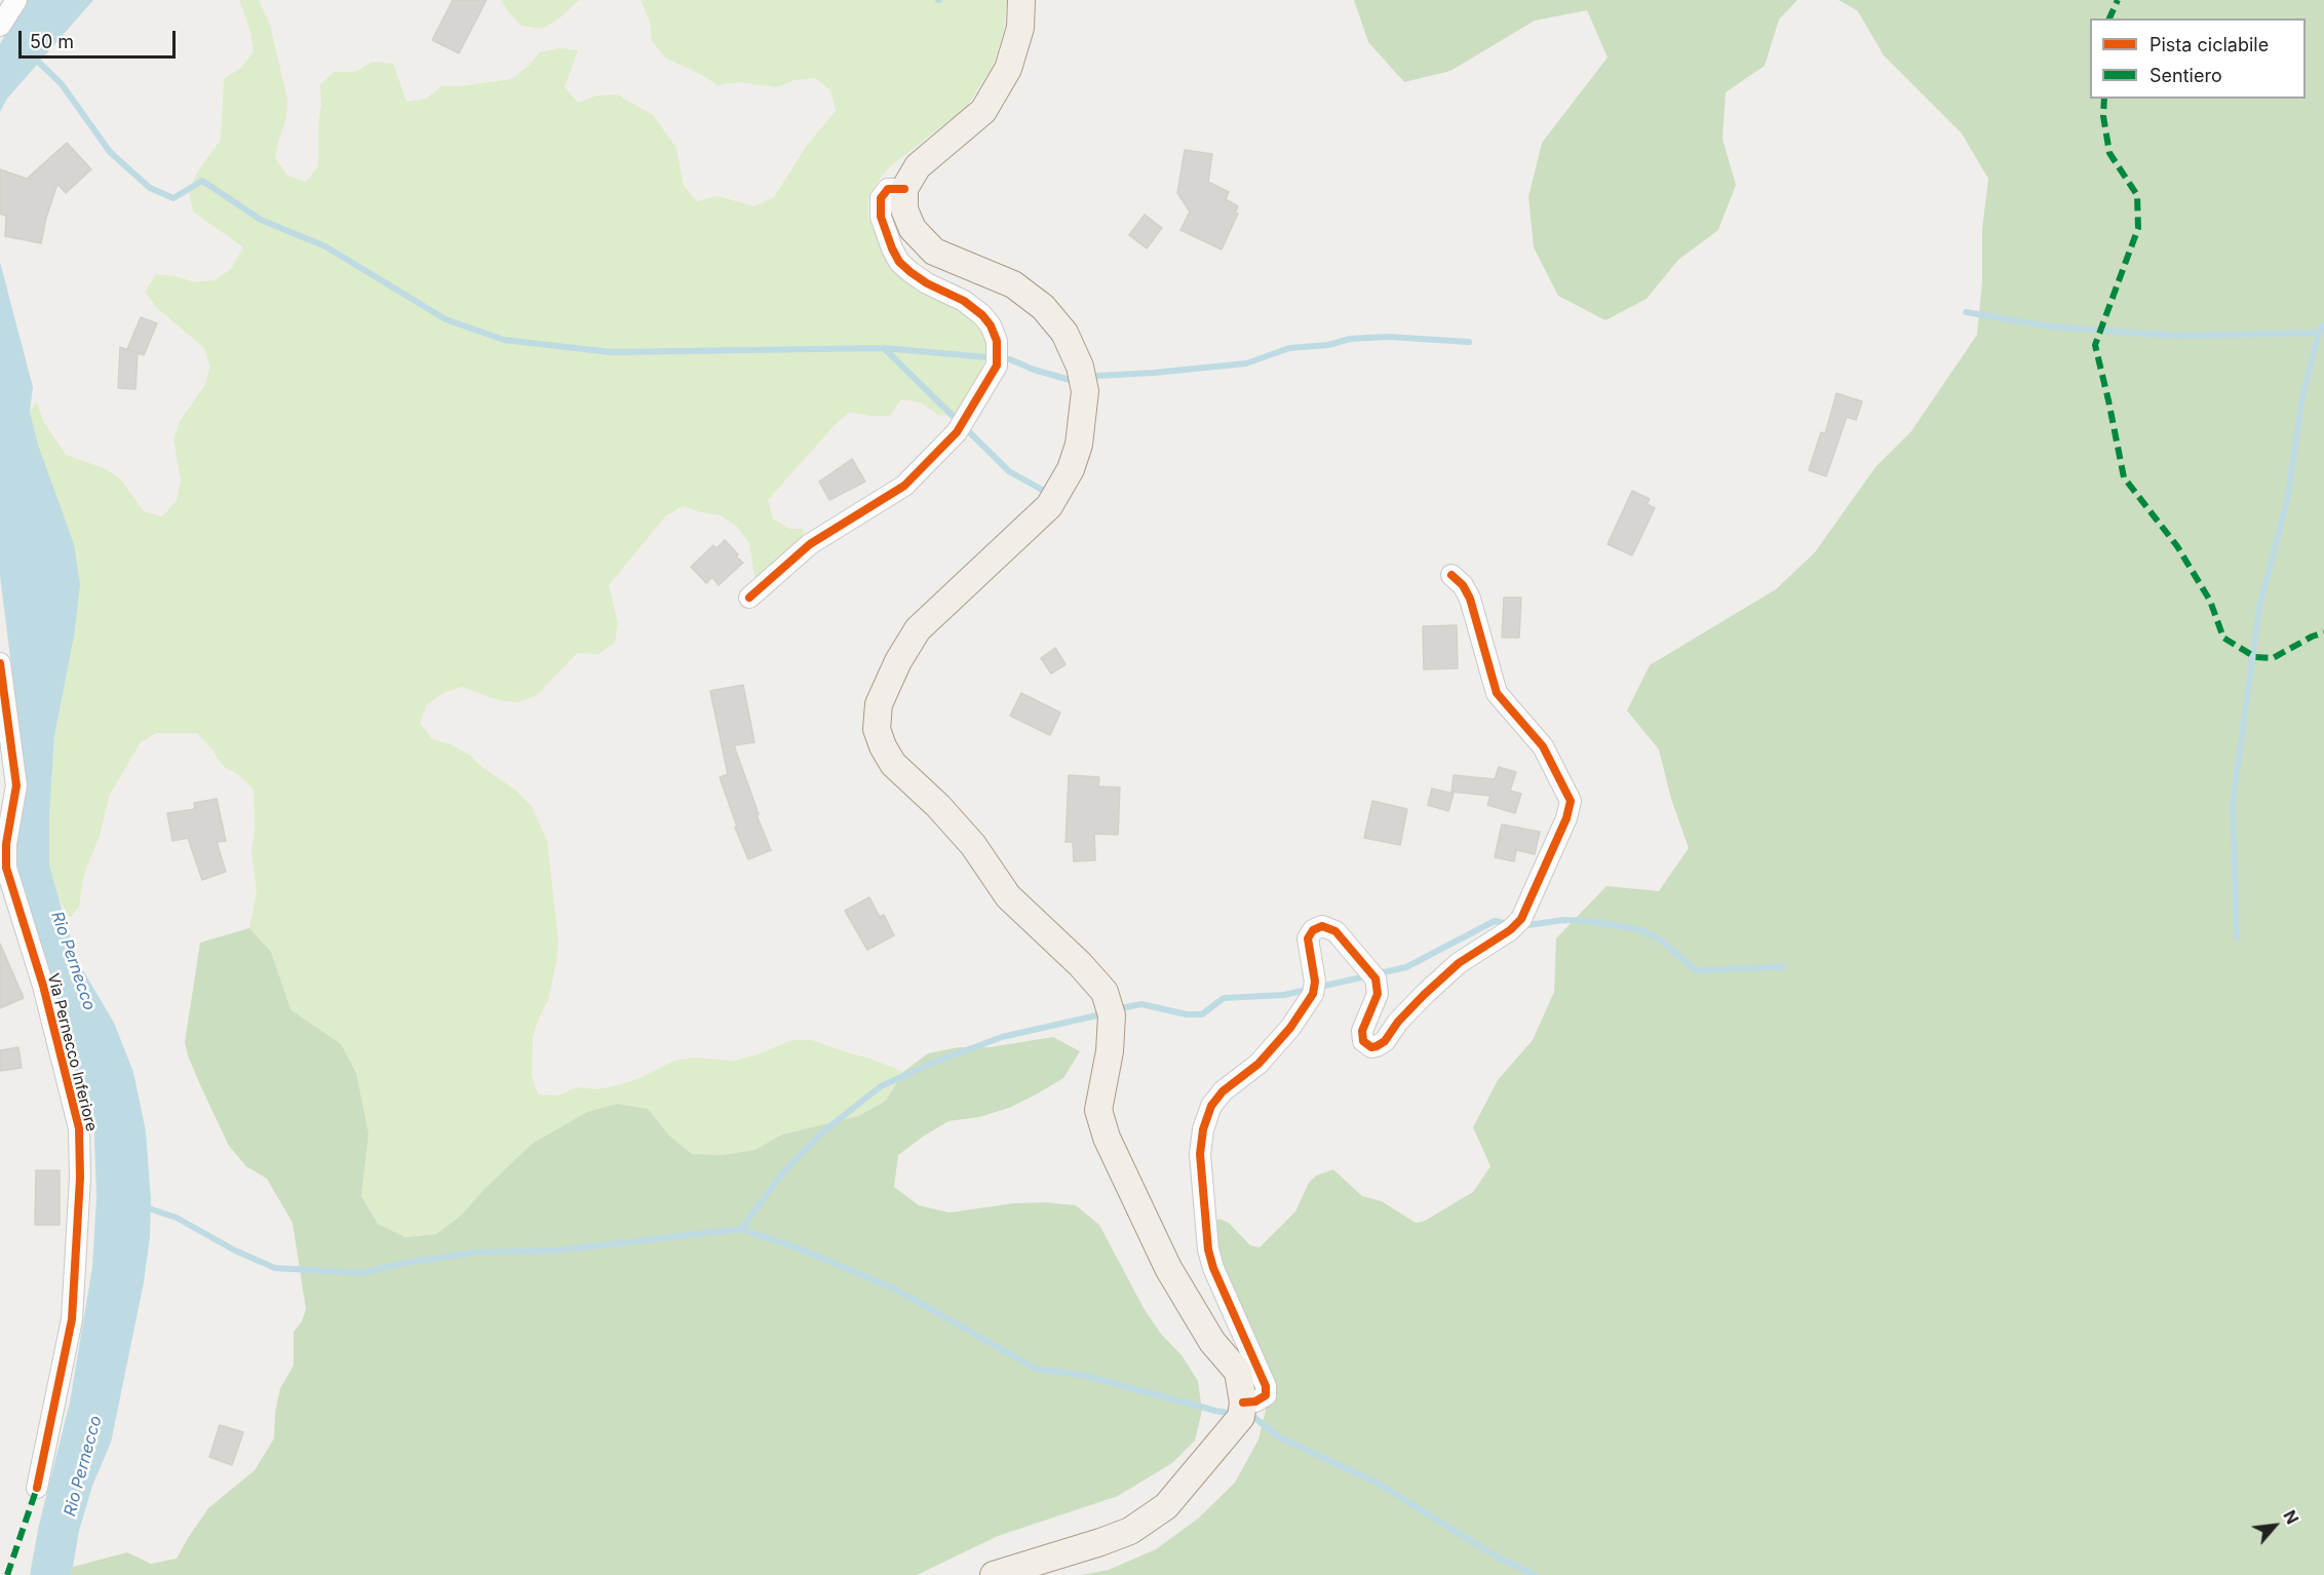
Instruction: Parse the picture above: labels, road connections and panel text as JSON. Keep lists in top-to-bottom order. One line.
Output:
{"streets":{"street":["Via Pernecco Inferiore"]},"water":["Rio Pernecco"],"legend":["Pista ciclabile","Sentiero"],"scale_bar":"50 m","north":"top right"}
